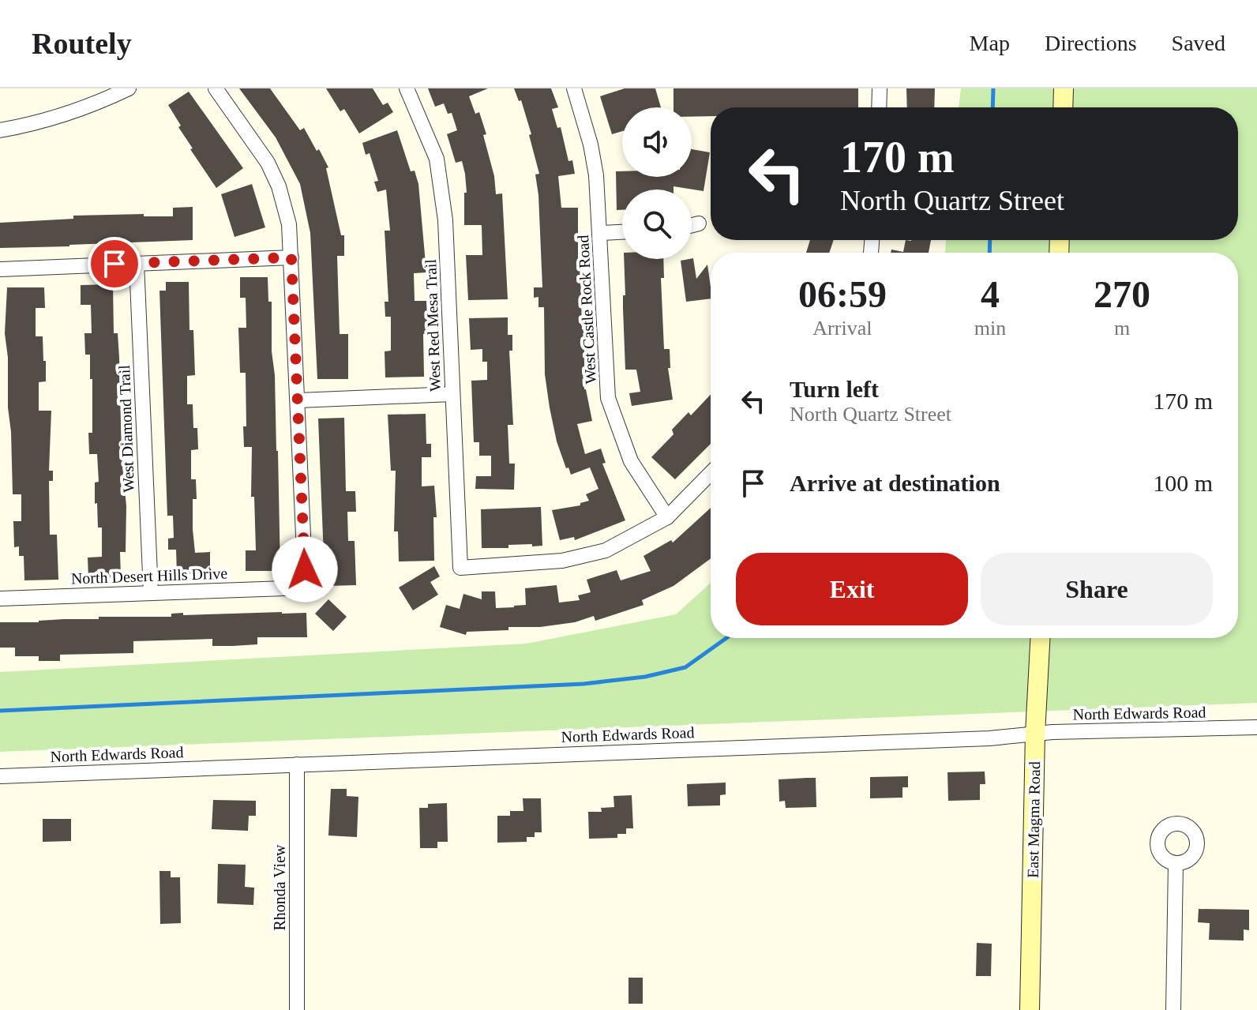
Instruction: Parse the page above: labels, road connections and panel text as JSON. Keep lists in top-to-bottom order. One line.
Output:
{"streets":{"street":["West Castle Rock Road","West Red Mesa Trail","West Diamond Trail","North Desert Hills Drive","North Edwards Road","East Magma Road","Rhonda View"]},"crossings":[["West Castle Rock Road","West Red Mesa Trail"],["West Diamond Trail","North Desert Hills Drive"],["North Edwards Road","East Magma Road"],["North Edwards Road","Rhonda View"]],"page":{"header":"Routely","nav":["Map","Directions","Saved"],"turn":["170 m","North Quartz Street"],"eta":["06:59","Arrival","4","min","270","m"],"list":[{"name":"Turn left","note":"North Quartz Street","value":"170 m"},{"name":"Arrive at destination","value":"100 m"}],"buttons":["Exit","Share"]}}
